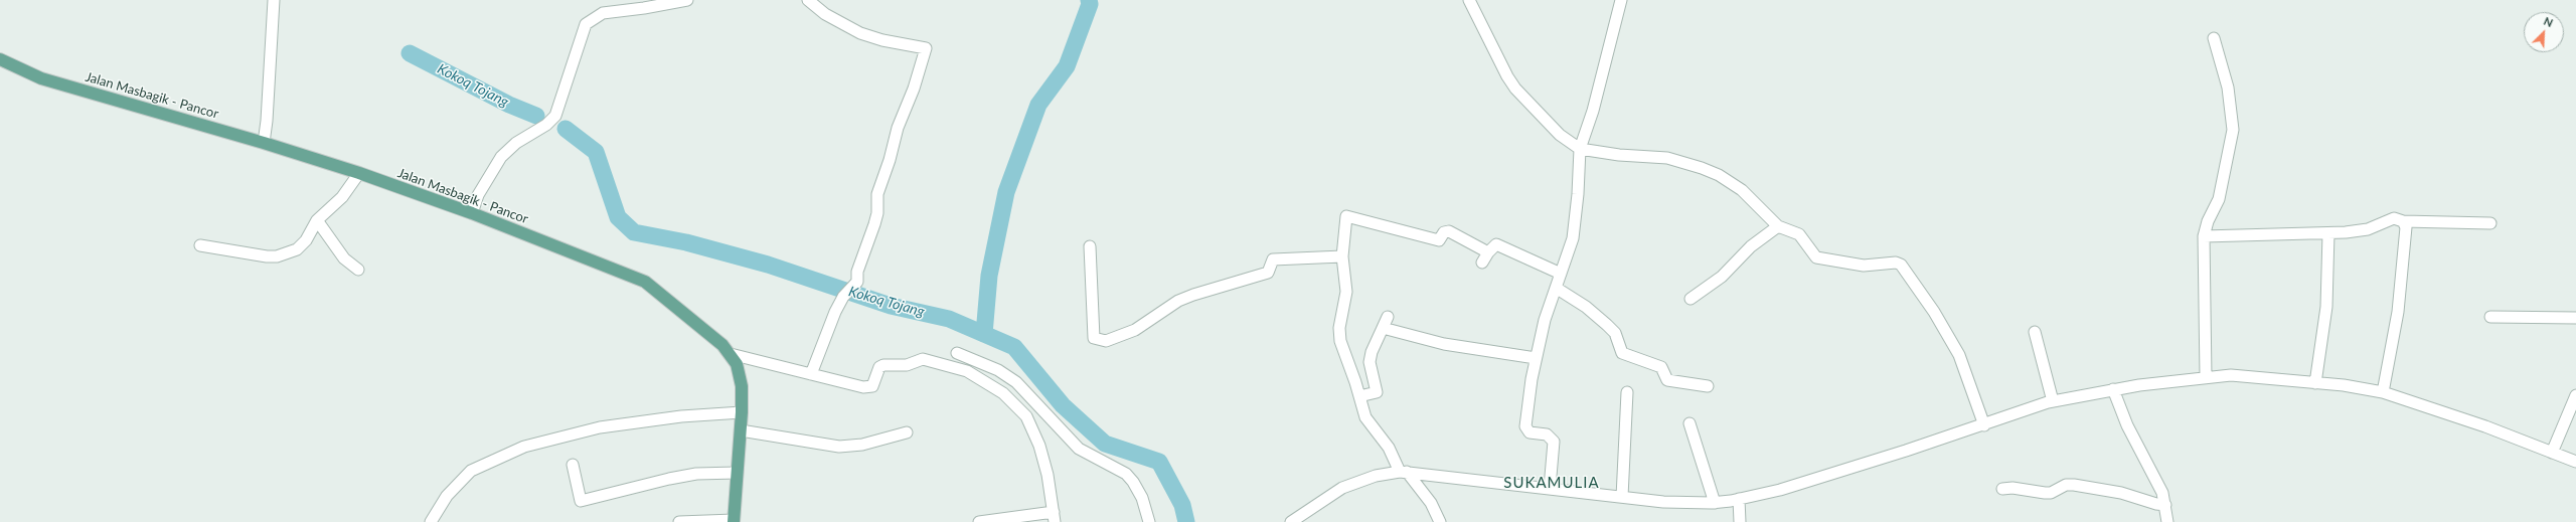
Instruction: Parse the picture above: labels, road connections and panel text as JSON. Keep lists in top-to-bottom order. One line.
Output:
{"streets":{"main road":["Jalan Masbagik - Pancor"]},"districts":["SUKAMULIA"],"water":["Kokoq Tojang"],"north":"top right"}
